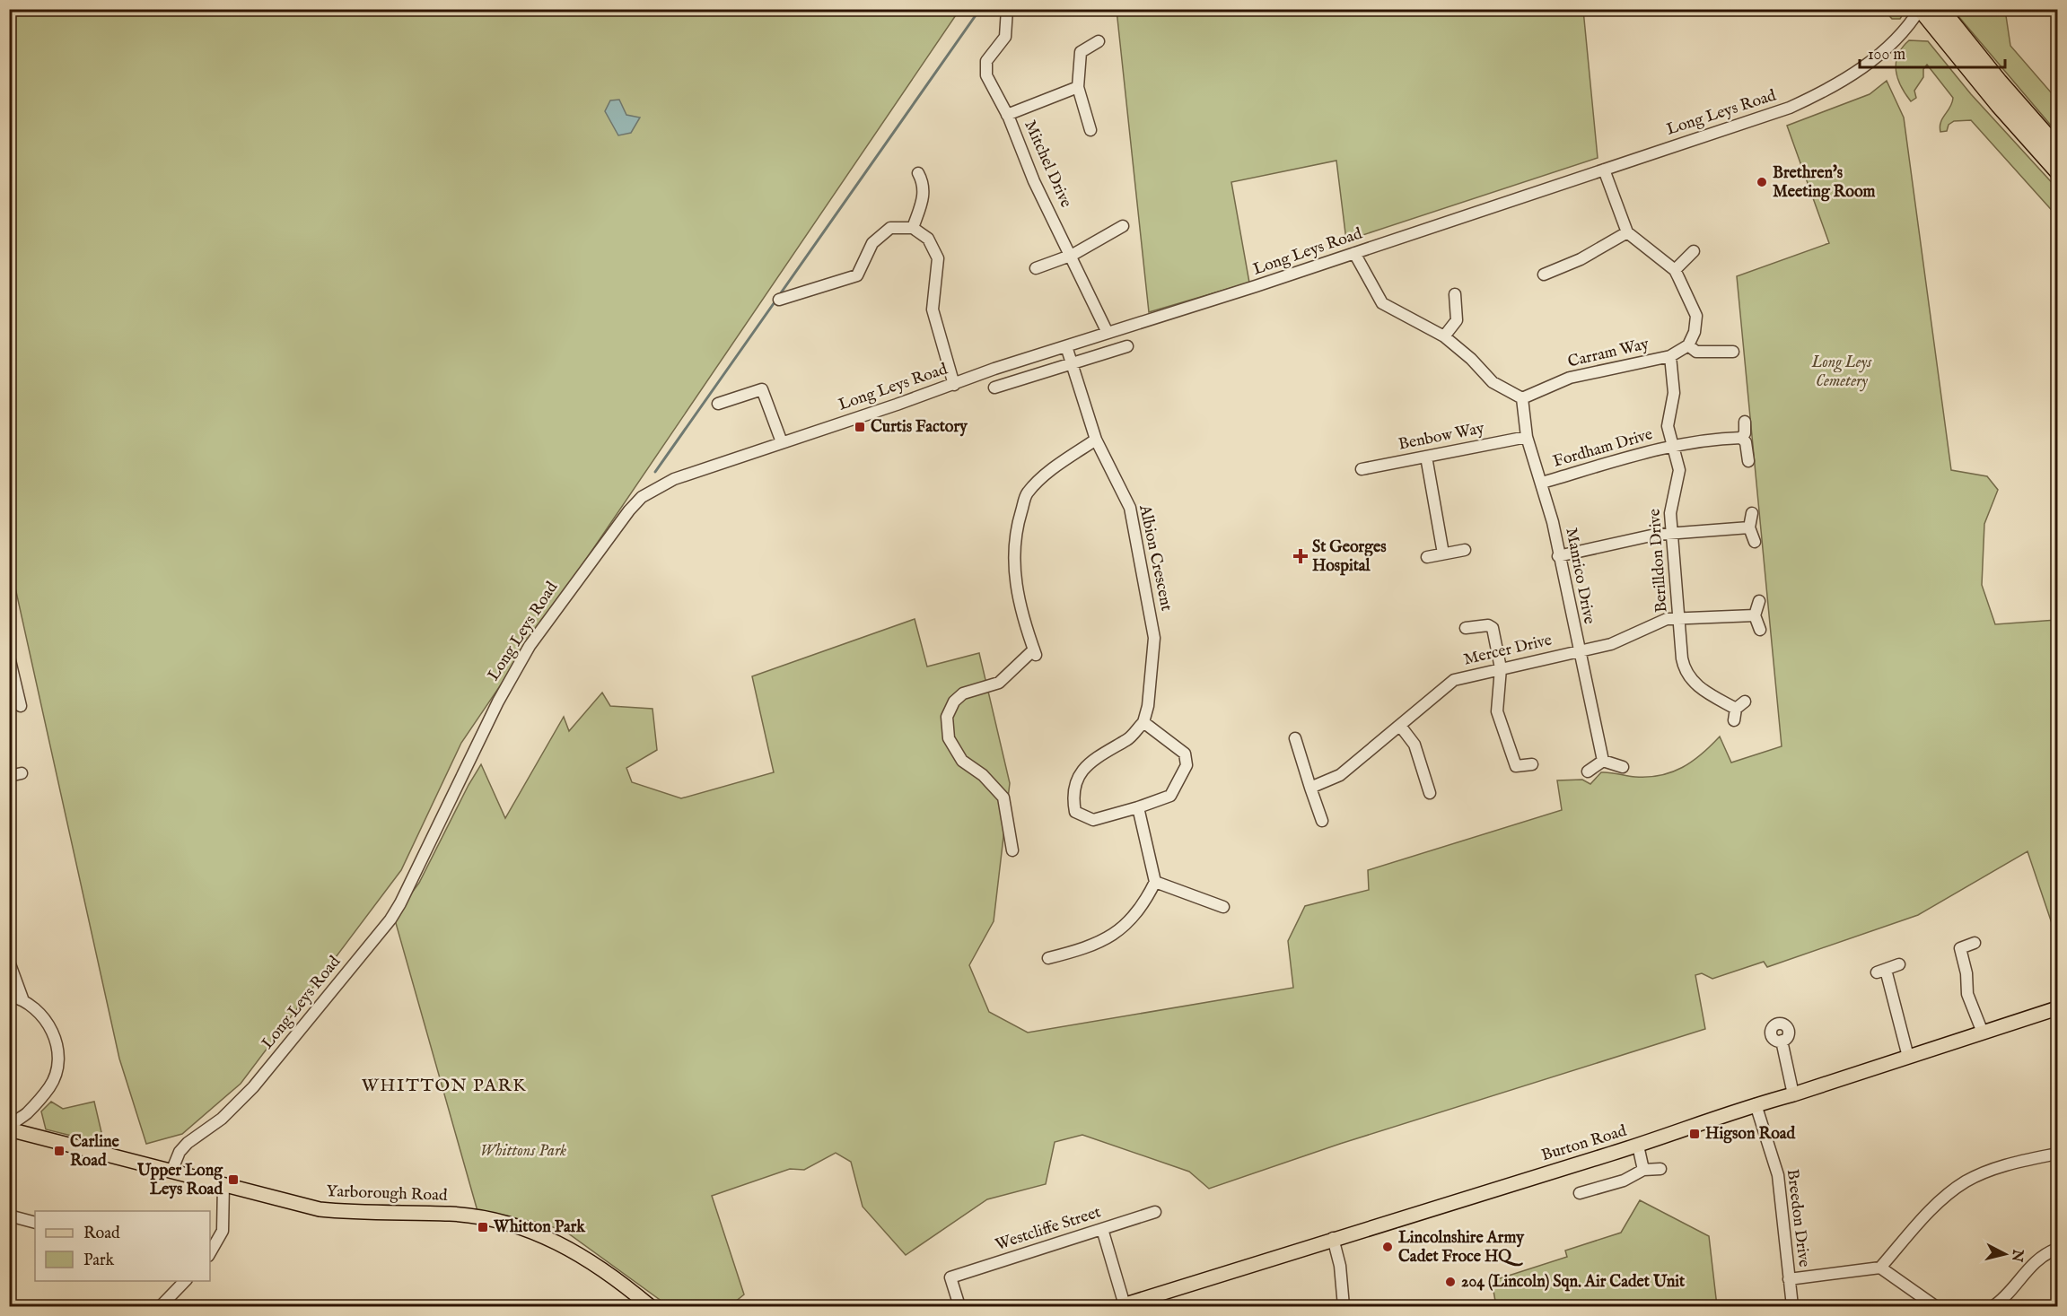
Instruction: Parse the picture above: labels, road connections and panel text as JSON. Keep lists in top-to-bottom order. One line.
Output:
{"streets":{"main road":["Burton Road","Yarborough Road"],"street":["Long Leys Road","Mitchel Drive","Carram Way","Benbow Way","Fordham Drive","Albion Crescent","Berilldon Drive","Manrico Drive","Mercer Drive","Breedon Drive","Westcliffe Street"]},"crossings":[["Long Leys Road","Mitchel Drive"],["Long Leys Road","Albion Crescent"],["Long Leys Road","Yarborough Road"],["Carram Way","Berilldon Drive"],["Carram Way","Manrico Drive"],["Benbow Way","Manrico Drive"],["Fordham Drive","Berilldon Drive"],["Fordham Drive","Manrico Drive"],["Berilldon Drive","Mercer Drive"],["Manrico Drive","Mercer Drive"],["Burton Road","Breedon Drive"]],"districts":["WHITTON PARK"],"parks":["Long Leys Cemetery","Whittons Park"],"places":{"other":["Brethren's Meeting Room","Lincolnshire Army Cadet Froce HQ","204 (Lincoln) Sqn. Air Cadet Unit"],"transit":["Curtis Factory","Higson Road","Carline Road","Upper Long Leys Road","Whitton Park"],"health":["St Georges Hospital"]},"legend":["Road","Park"],"scale_bar":"100 m","north":"right"}
